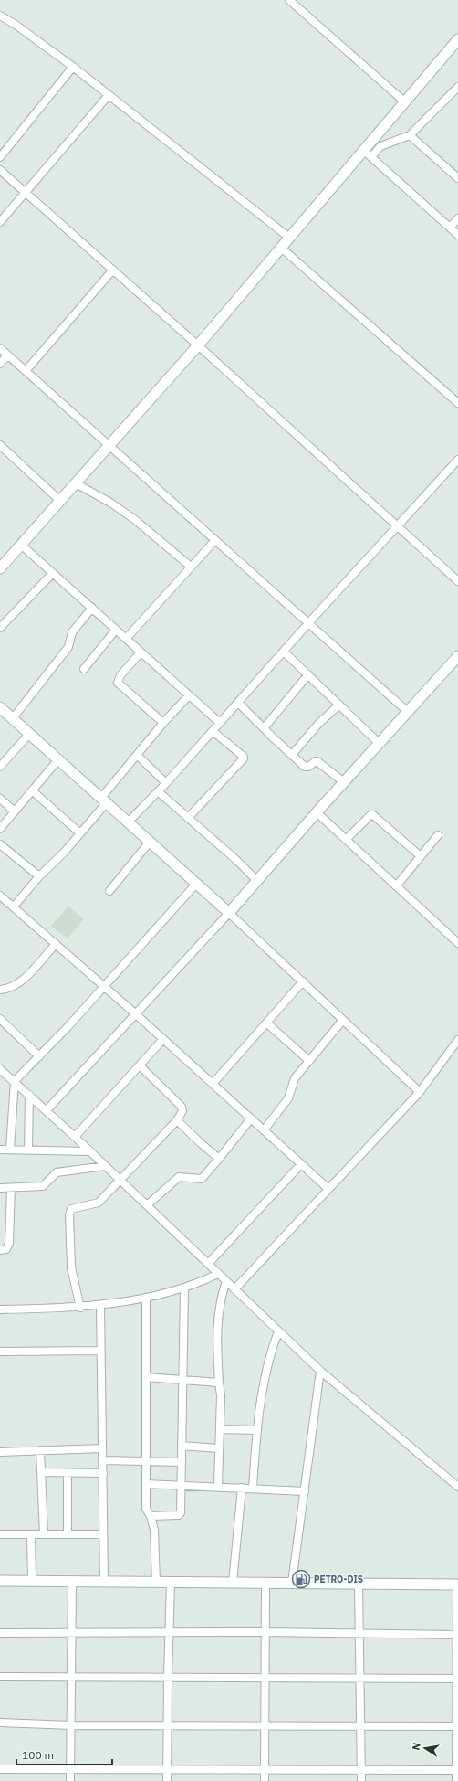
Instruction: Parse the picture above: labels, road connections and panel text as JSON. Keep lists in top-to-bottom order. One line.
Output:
{"places":{"fuel station":["PETRO-DIS"]},"scale_bar":"100 m","north":"left"}
